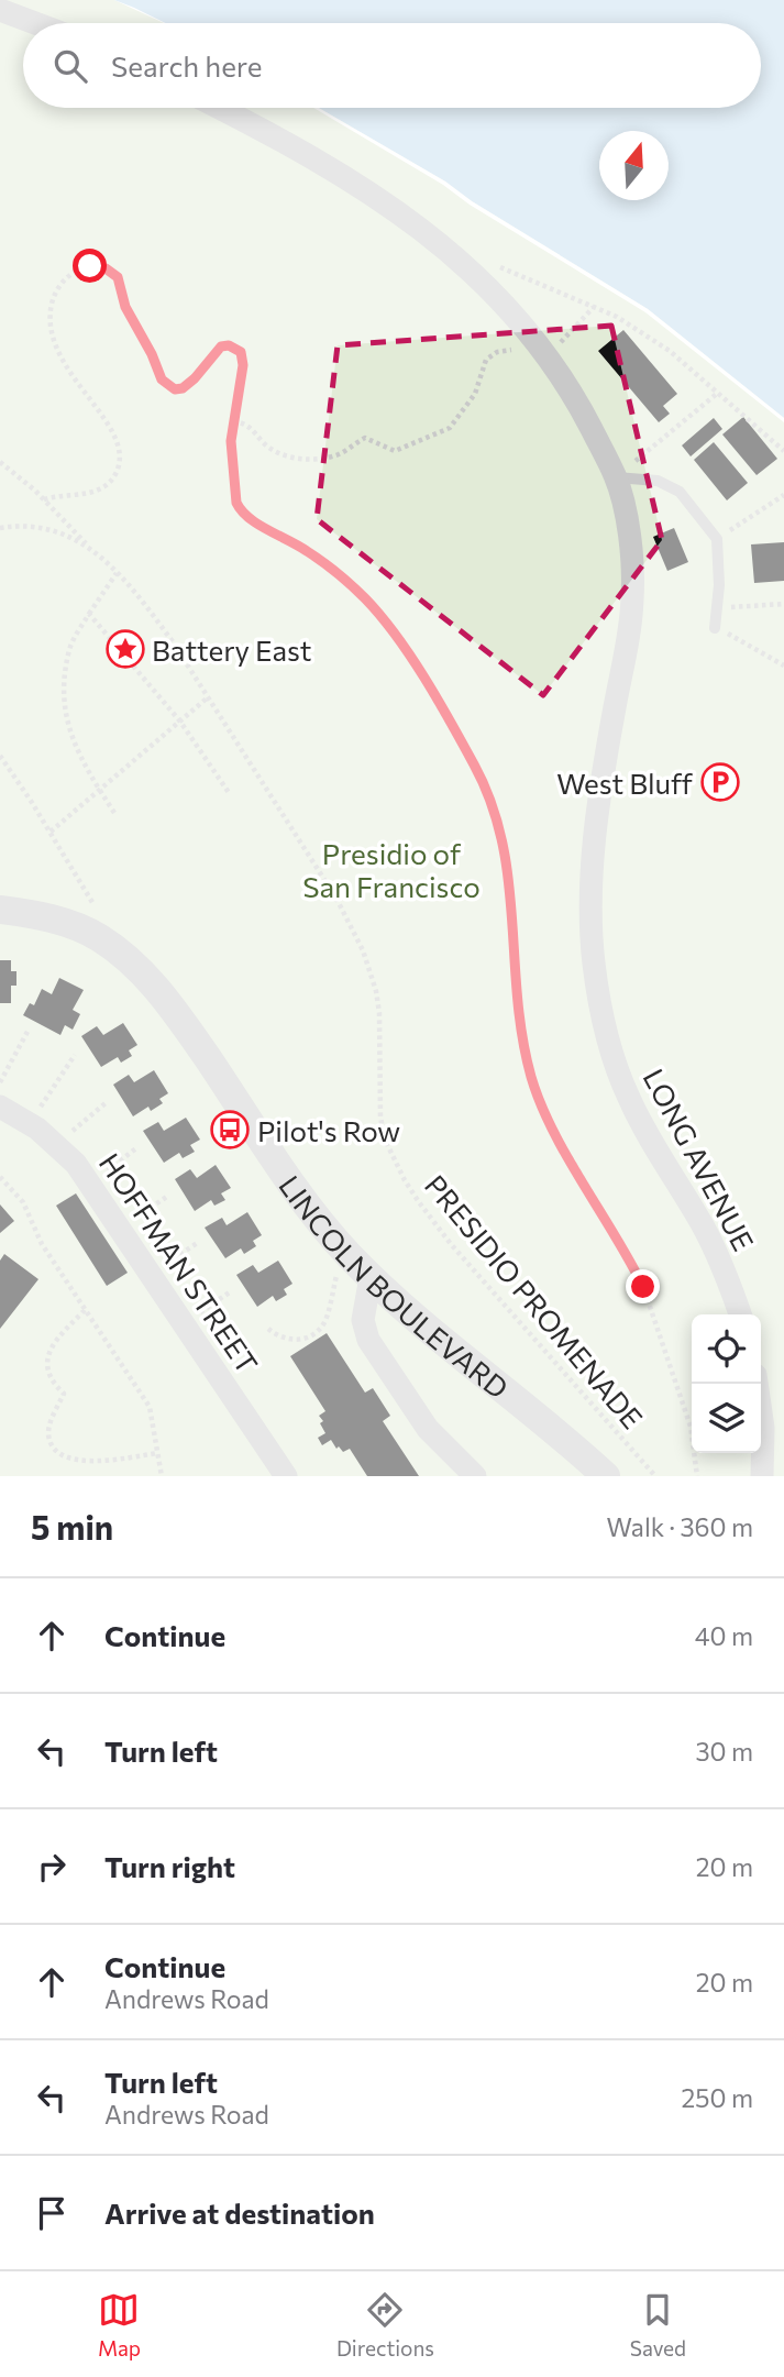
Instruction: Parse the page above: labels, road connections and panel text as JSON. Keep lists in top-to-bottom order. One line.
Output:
{"streets":{"street":["LONG AVENUE","HOFFMAN STREET","LINCOLN BOULEVARD"],"path":["PRESIDIO PROMENADE"]},"parks":["Presidio of San Francisco"],"places":{"place":["Battery East"],"parking":["West Bluff"],"bus stop":["Pilot's Row"]},"north":"top","page":{"search":"Search here","heading":["5 min","Walk · 360 m"],"list":[["Continue","40 m"],["Turn left","30 m"],["Turn right","20 m"],["Continue","Andrews Road","20 m"],["Turn left","Andrews Road","250 m"],"Arrive at destination"],"nav":["Map","Directions","Saved"]}}
